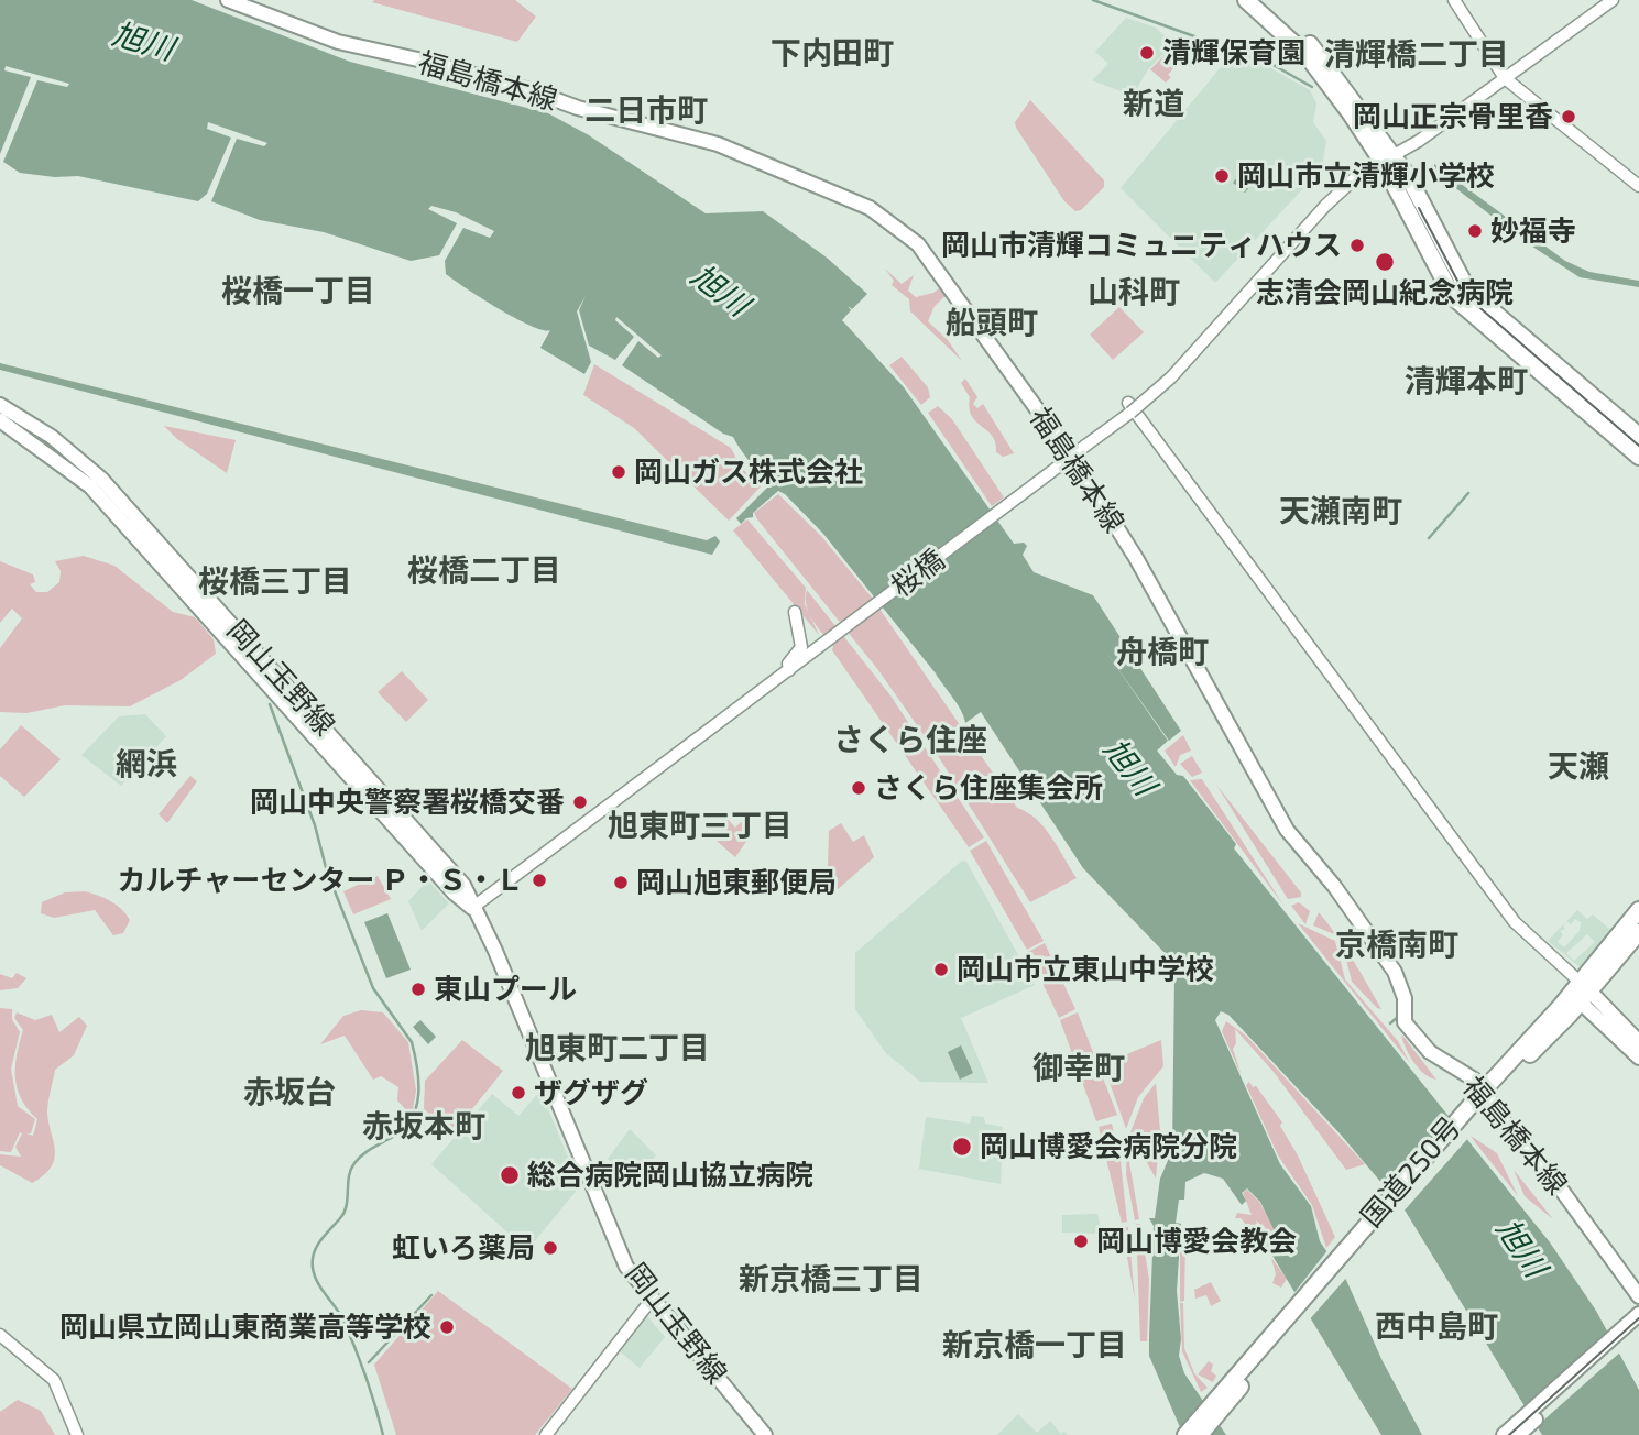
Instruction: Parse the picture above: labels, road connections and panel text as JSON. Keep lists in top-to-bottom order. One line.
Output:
{"streets":{"highway":["国道250号"],"main road":["福島橋本線","岡山玉野線"],"street":["桜橋"]},"crossings":[["福島橋本線","桜橋"],["福島橋本線","国道250号"],["桜橋","岡山玉野線"]],"districts":["下内田町","清輝橋二丁目","新道","二日市町","桜橋一丁目","山科町","船頭町","清輝本町","天瀬南町","桜橋二丁目","桜橋三丁目","舟橋町","さくら住座","網浜","天瀬","旭東町三丁目","京橋南町","旭東町二丁目","御幸町","赤坂台","赤坂本町","新京橋三丁目","西中島町","新京橋一丁目"],"water":["旭川"],"places":["清輝保育園","岡山正宗骨里香","岡山市立清輝小学校","妙福寺","岡山市清輝コミュニティハウス","志清会岡山紀念病院","岡山ガス株式会社","さくら住座集会所","岡山中央警察署桜橋交番","カルチャーセンター Ｐ・Ｓ・Ｌ","岡山旭東郵便局","岡山市立東山中学校","東山プール","ザグザグ","岡山博愛会病院分院","総合病院岡山協立病院","岡山博愛会教会","虹いろ薬局","岡山県立岡山東商業高等学校"]}
